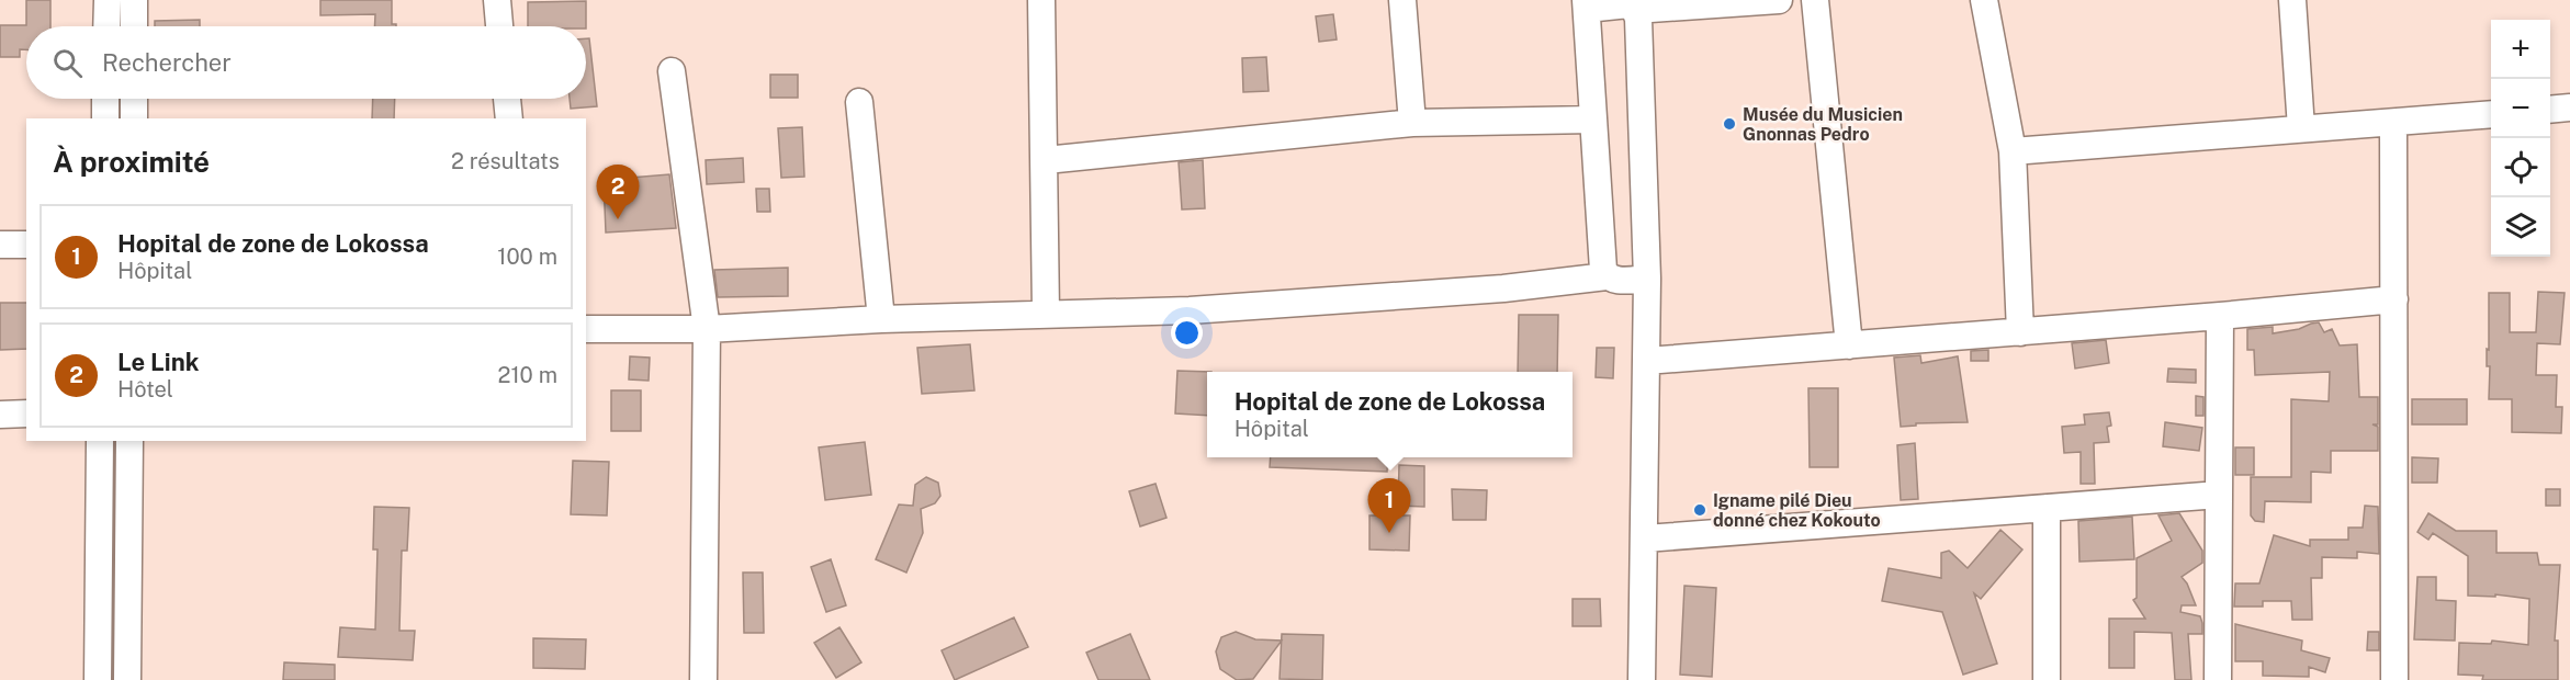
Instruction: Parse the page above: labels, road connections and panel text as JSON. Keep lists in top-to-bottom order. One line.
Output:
{"places":["Musée du Musicien Gnonnas Pedro","Igname pilé Dieu donné chez Kokouto"],"page":{"map_buttons":["+","−"],"search":"Rechercher","heading":["À proximité","2 résultats"],"pins":["2","1"],"list":[{"mark":"1","name":"Hopital de zone de Lokossa","note":"Hôpital","value":"100 m"},{"mark":"2","name":"Le Link","note":"Hôtel","value":"210 m"}],"popup":["Hopital de zone de Lokossa","Hôpital"]}}
